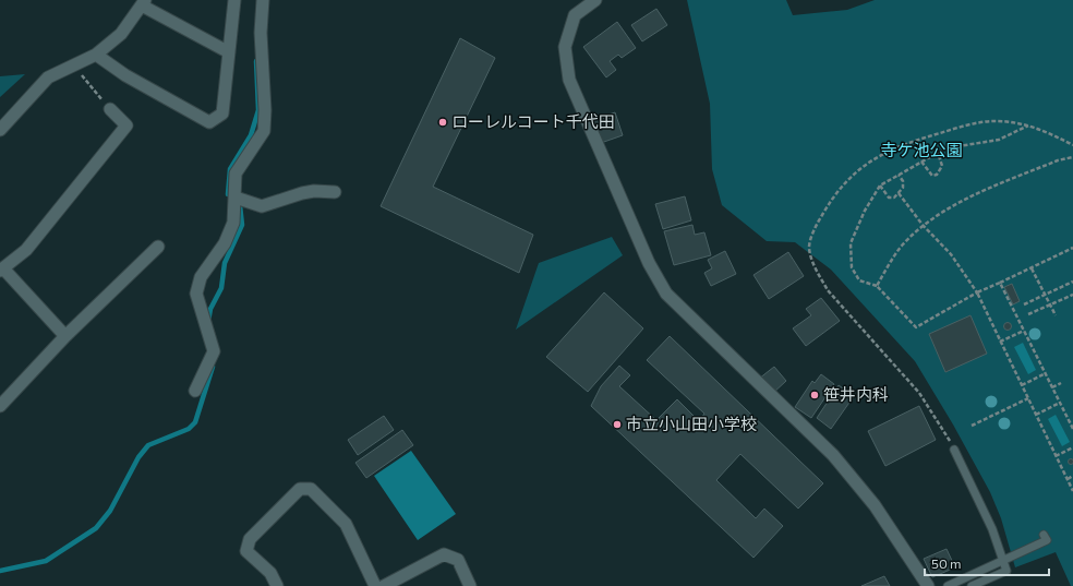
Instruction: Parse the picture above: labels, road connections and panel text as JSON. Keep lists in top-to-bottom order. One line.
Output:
{"parks":["寺ケ池公園"],"places":["ローレルコート千代田","笹井内科","市立小山田小学校"],"scale_bar":"50 m"}
